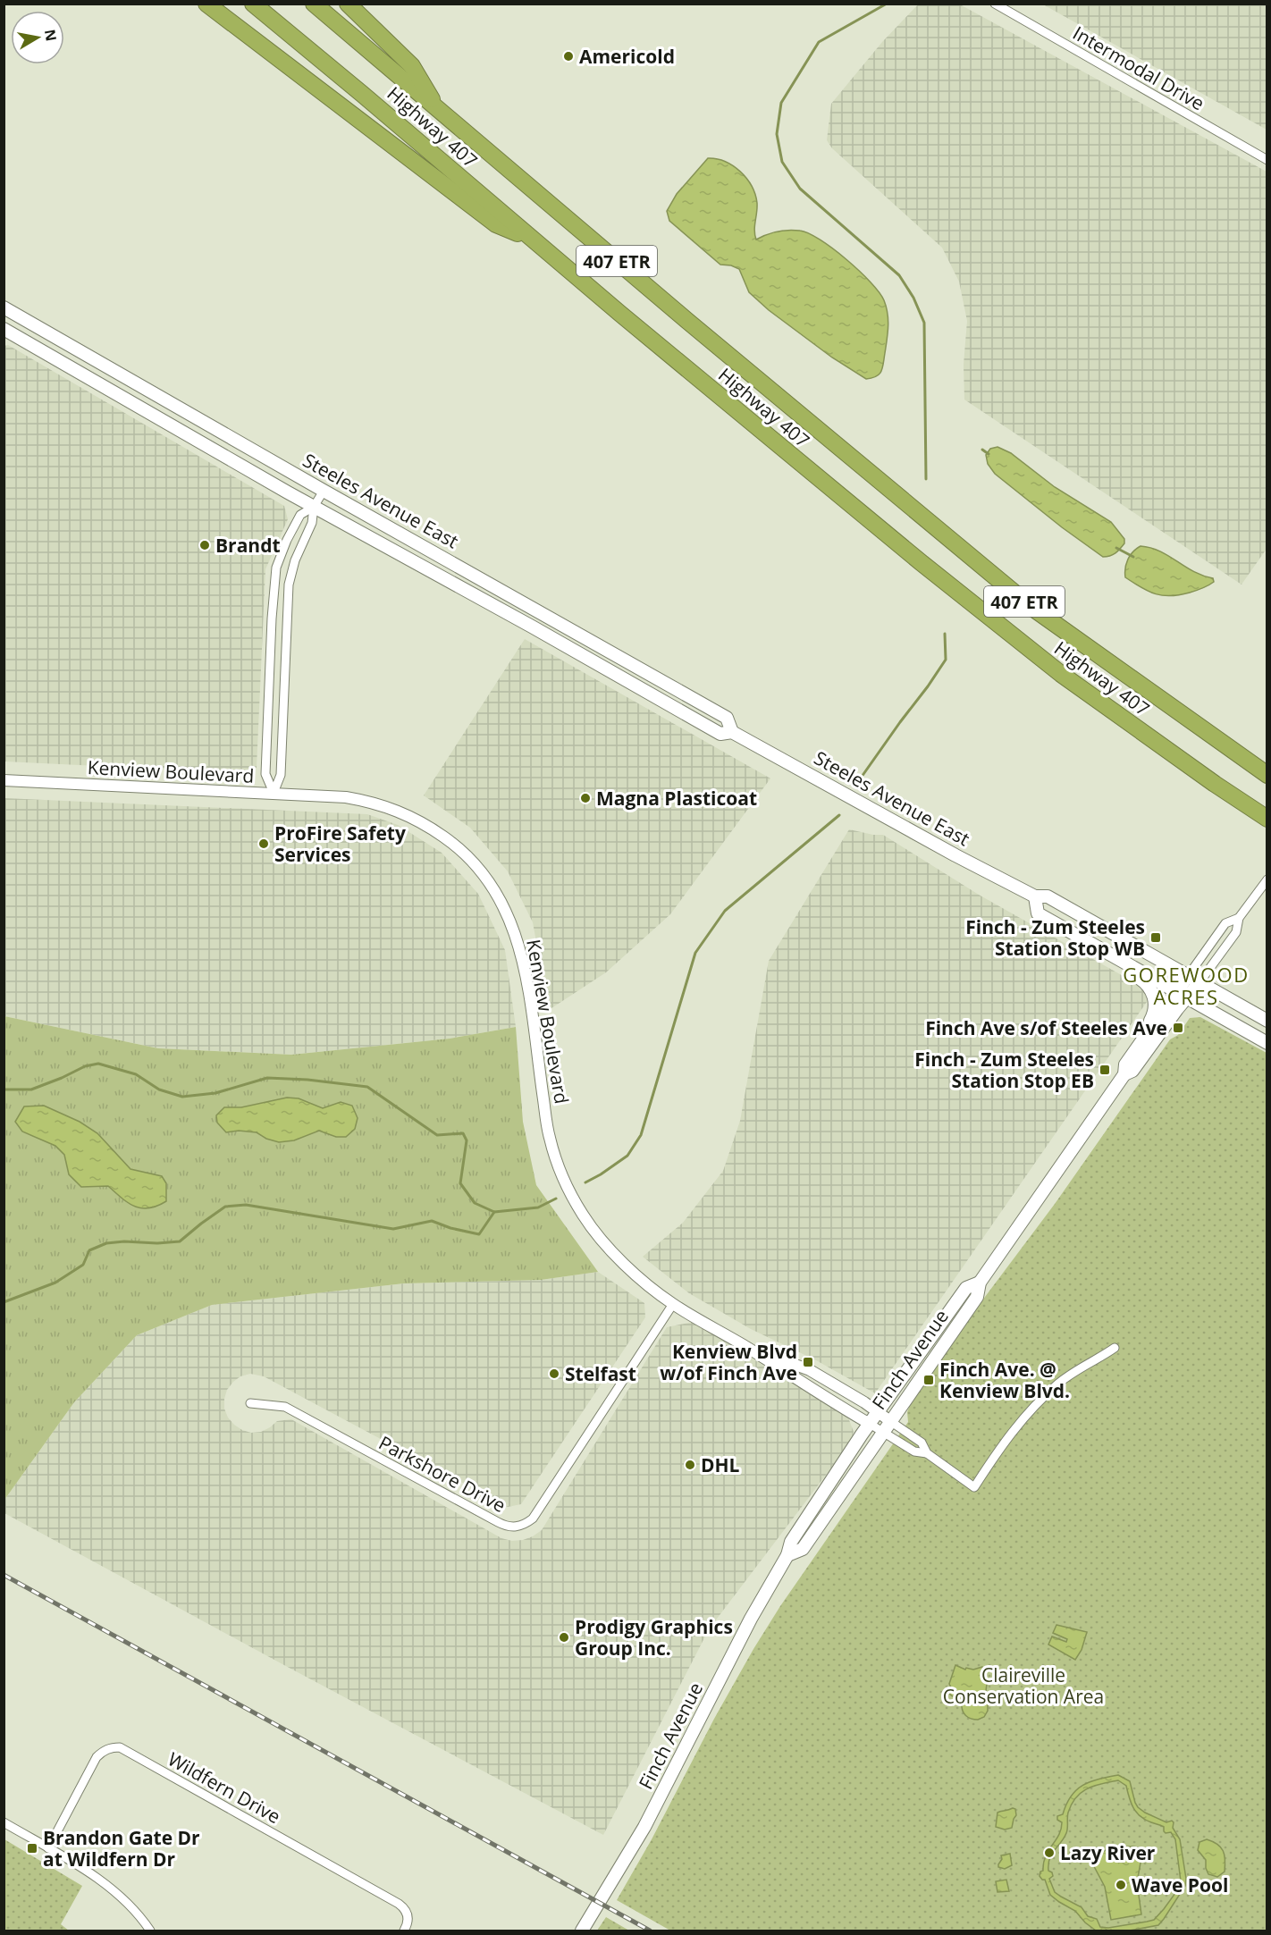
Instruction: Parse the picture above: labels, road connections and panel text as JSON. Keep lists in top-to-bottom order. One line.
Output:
{"streets":{"highway":["Highway 407","407 ETR"],"main road":["Steeles Avenue East","Finch Avenue"],"street":["Intermodal Drive","Kenview Boulevard","Parkshore Drive","Wildfern Drive"]},"crossings":[["Steeles Avenue East","Finch Avenue"],["Kenview Boulevard","Finch Avenue"],["Kenview Boulevard","Parkshore Drive"]],"districts":["GOREWOOD ACRES"],"parks":["Claireville Conservation Area"],"places":{"other":["Americold","Brandt","Magna Plasticoat","ProFire Safety Services","Stelfast","DHL","Prodigy Graphics Group Inc.","Lazy River","Wave Pool"],"transit":["Finch - Zum Steeles Station Stop WB","Finch Ave s/of Steeles Ave","Finch - Zum Steeles Station Stop EB","Kenview Blvd w/of Finch Ave","Finch Ave. @ Kenview Blvd.","Brandon Gate Dr at Wildfern Dr"]},"north":"right"}
